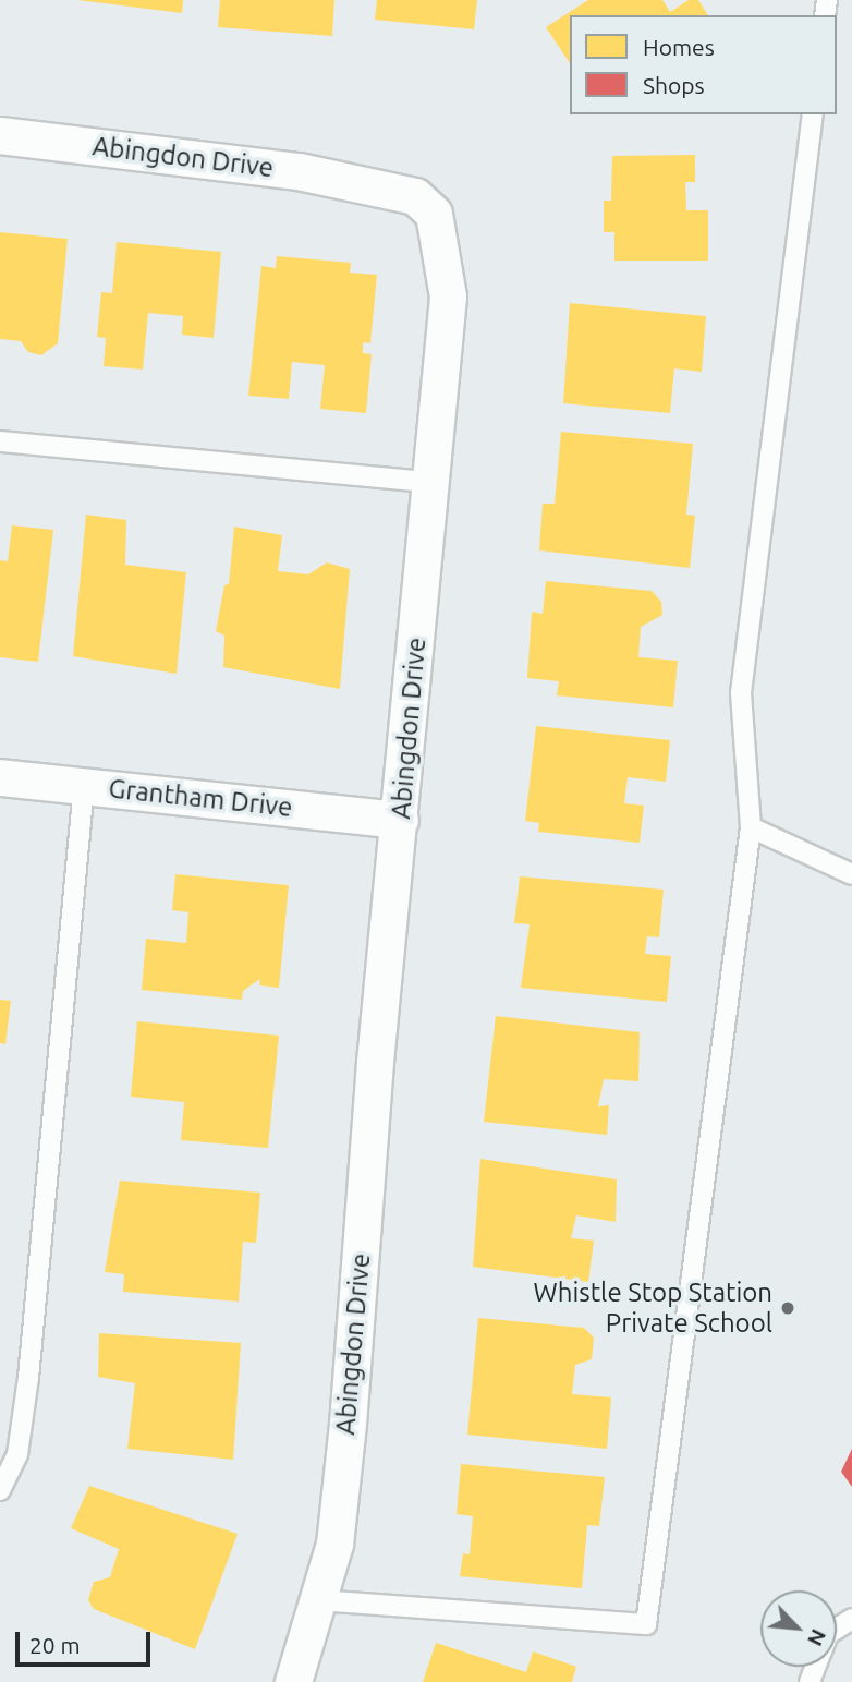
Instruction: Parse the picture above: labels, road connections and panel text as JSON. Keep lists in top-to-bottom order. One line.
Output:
{"streets":{"street":["Abingdon Drive","Grantham Drive"]},"crossings":[["Abingdon Drive","Grantham Drive"]],"places":["Whistle Stop Station Private School"],"legend":["Homes","Shops"],"scale_bar":"20 m","north":"bottom right"}
